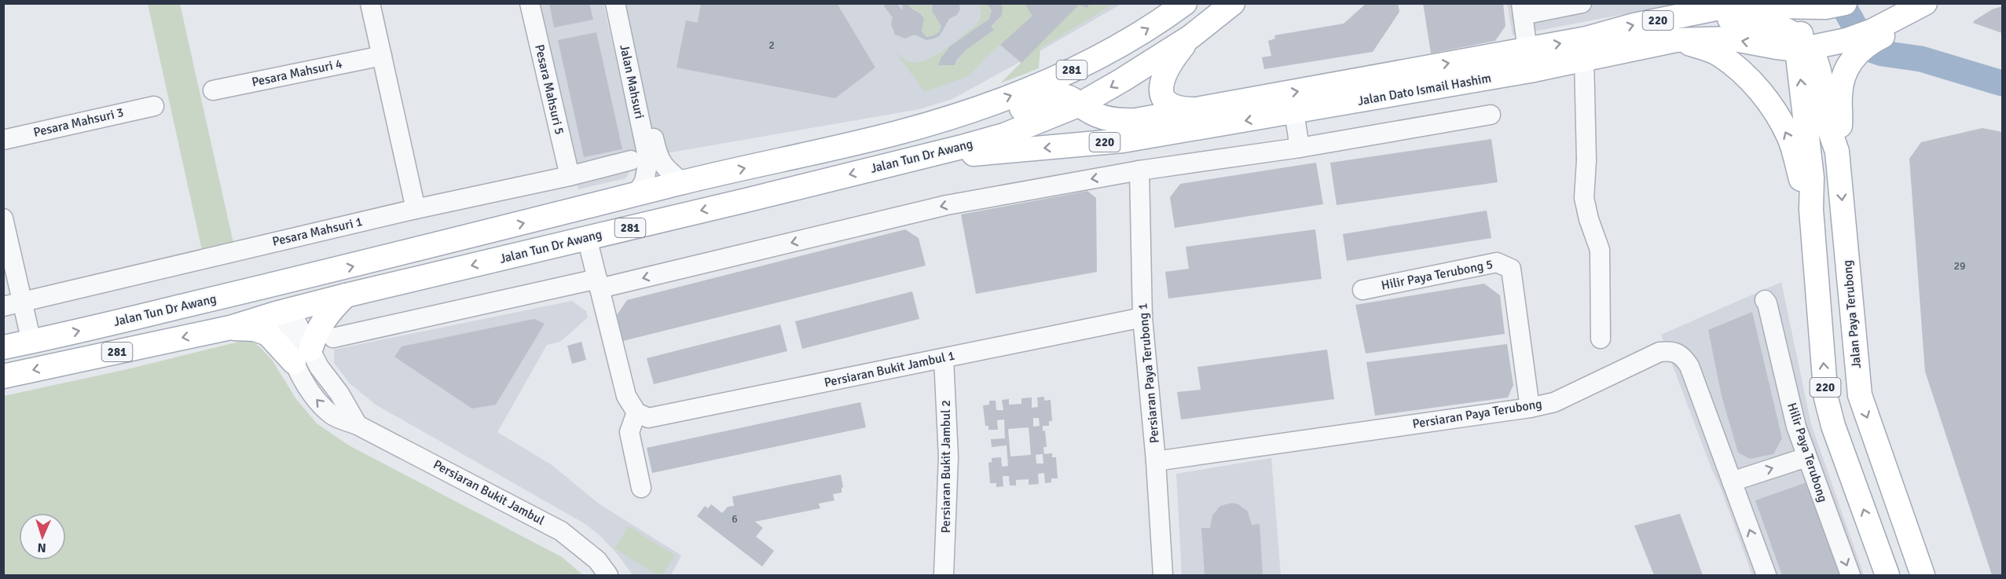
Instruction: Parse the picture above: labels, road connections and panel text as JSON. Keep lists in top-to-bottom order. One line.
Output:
{"streets":{"main road":["220","281","Jalan Dato Ismail Hashim","Jalan Tun Dr Awang","Jalan Paya Terubong"],"street":["Pesara Mahsuri 4","Jalan Mahsuri","Pesara Mahsuri 5","Pesara Mahsuri 3","Pesara Mahsuri 1","Hilir Paya Terubong 5","Persiaran Bukit Jambul 1","Persiaran Paya Terubong 1","Persiaran Paya Terubong","Hilir Paya Terubong","Persiaran Bukit Jambul 2","Persiaran Bukit Jambul"]},"crossings":[["220","Jalan Dato Ismail Hashim"],["220","Jalan Paya Terubong"],["Jalan Mahsuri","Pesara Mahsuri 1"],["Pesara Mahsuri 5","Pesara Mahsuri 1"],["Jalan Dato Ismail Hashim","Jalan Tun Dr Awang"],["Jalan Dato Ismail Hashim","Jalan Paya Terubong"],["Jalan Tun Dr Awang","Persiaran Bukit Jambul"],["Hilir Paya Terubong 5","Persiaran Paya Terubong"],["Persiaran Bukit Jambul 1","Persiaran Paya Terubong 1"],["Persiaran Bukit Jambul 1","Persiaran Bukit Jambul 2"],["Persiaran Paya Terubong 1","Persiaran Paya Terubong"]],"house_numbers":["2","29","6"],"north":"bottom"}
